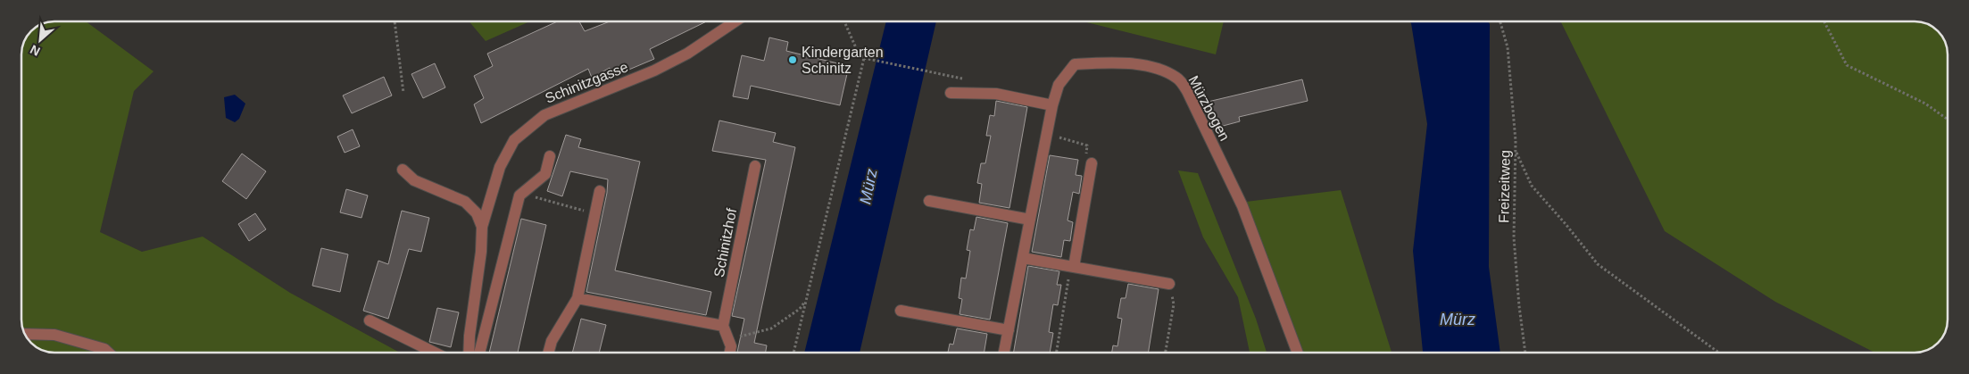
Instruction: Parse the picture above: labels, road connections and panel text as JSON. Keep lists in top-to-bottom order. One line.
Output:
{"streets":{"street":["Schinitzgasse","Mürzbogen","Schinitzhof"],"path":["Freizeitweg"]},"water":["Mürz"],"places":["Kindergarten Schinitz"],"north":"bottom left"}
